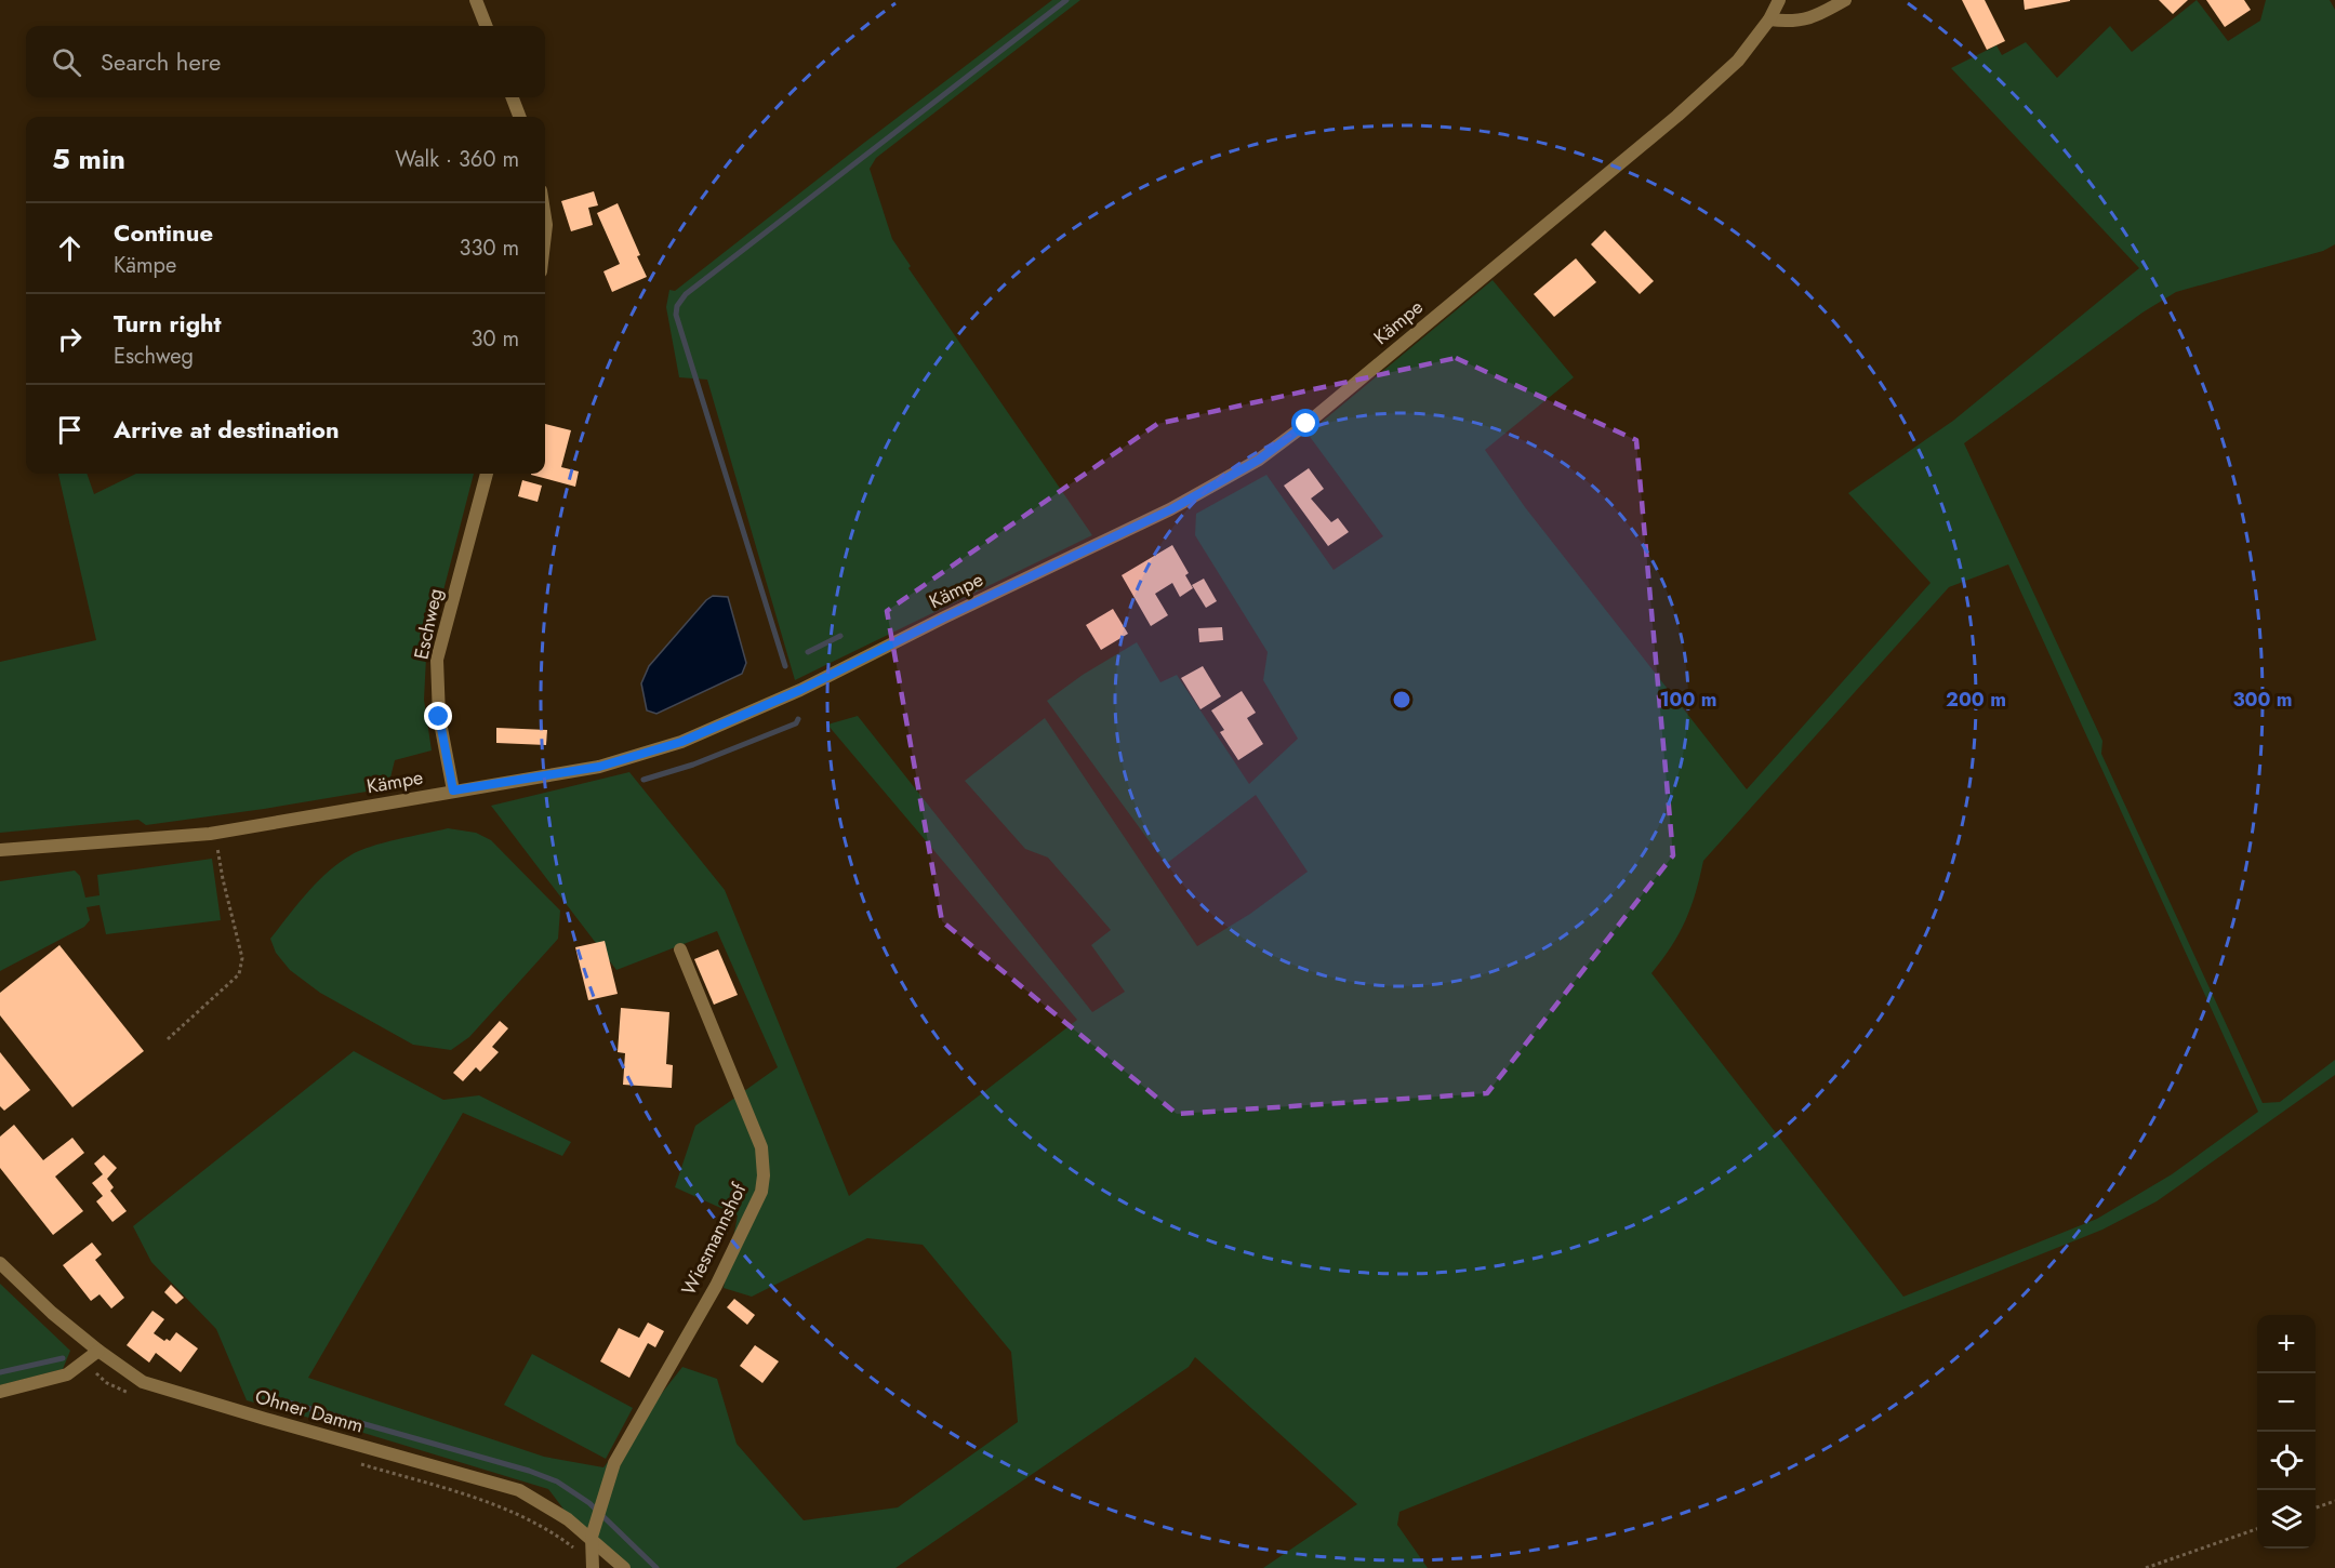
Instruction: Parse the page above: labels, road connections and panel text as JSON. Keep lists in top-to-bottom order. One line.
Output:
{"streets":{"street":["Kämpe","Eschweg","Wiesmannshof","Ohner Damm"]},"crossings":[["Kämpe","Eschweg"],["Wiesmannshof","Ohner Damm"]],"page":{"search":"Search here","heading":["5 min","Walk · 360 m"],"list":[["Continue","Kämpe","330 m"],["Turn right","Eschweg","30 m"],"Arrive at destination"],"map_buttons":["+","−"]},"rings":["100 m","200 m","300 m"]}
